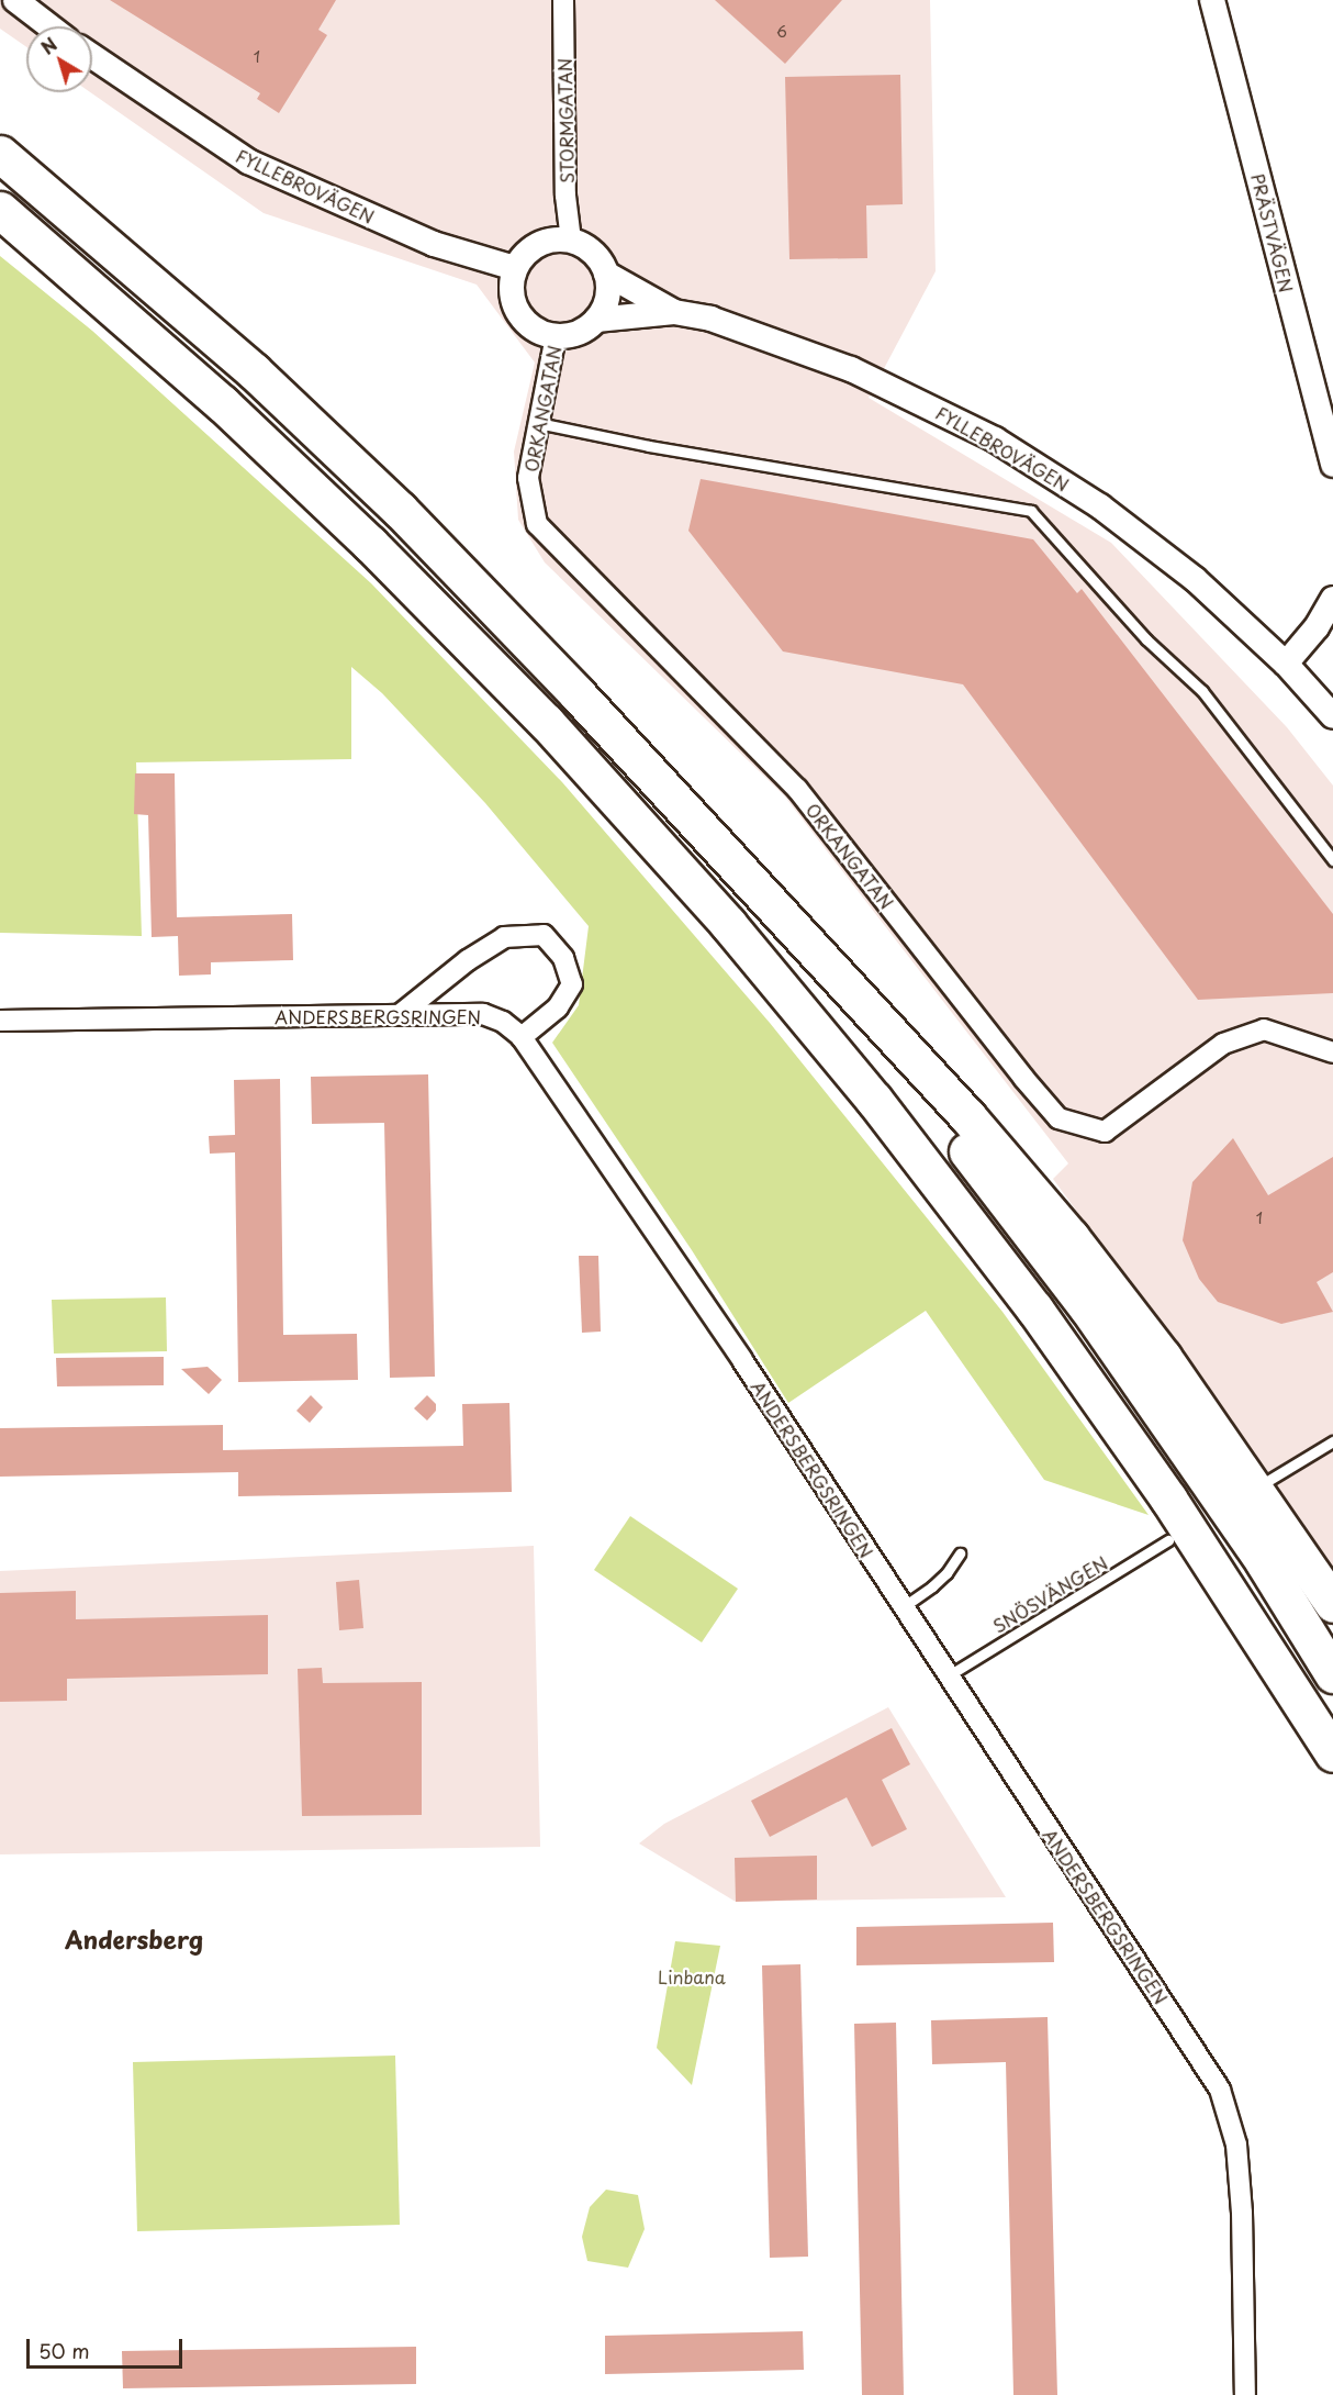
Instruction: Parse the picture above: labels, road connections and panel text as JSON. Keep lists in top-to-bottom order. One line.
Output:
{"streets":{"street":["STORMGATAN","FYLLEBROVÄGEN","PRÄSTVÄGEN","ORKANGATAN","ANDERSBERGSRINGEN"],"lane":["SNÖSVÄNGEN"]},"crossings":[["STORMGATAN","FYLLEBROVÄGEN"],["STORMGATAN","ORKANGATAN"],["FYLLEBROVÄGEN","ORKANGATAN"],["ANDERSBERGSRINGEN","SNÖSVÄNGEN"]],"districts":["Andersberg"],"parks":["Linbana"],"house_numbers":["6","1","1"],"scale_bar":"50 m","north":"top left"}
